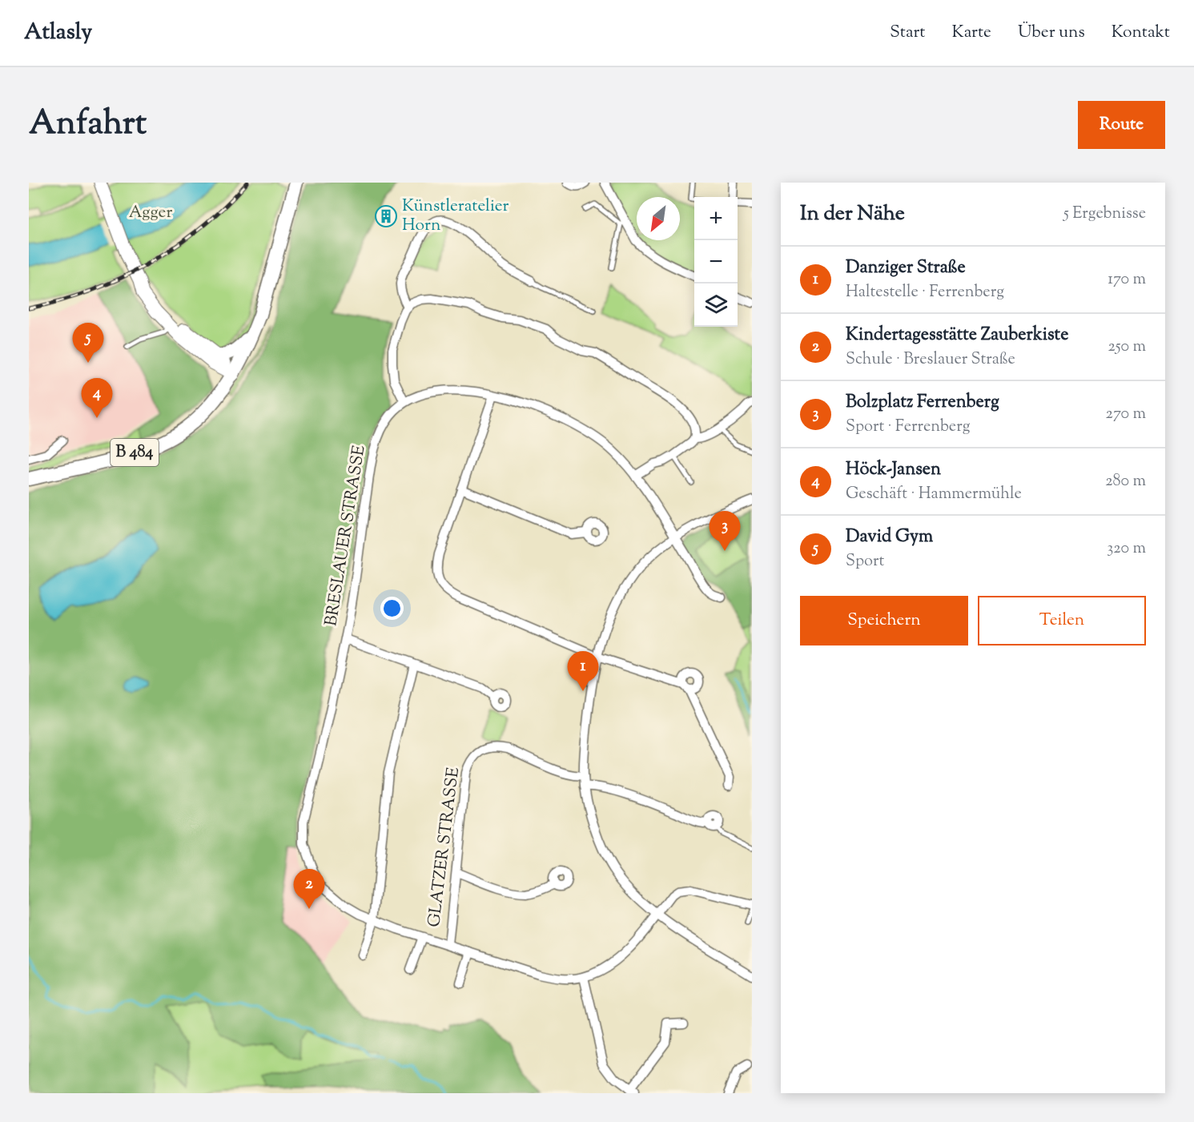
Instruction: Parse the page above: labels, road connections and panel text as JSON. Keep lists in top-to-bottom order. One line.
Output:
{"streets":{"main road":["B 484"],"street":["BRESLAUER STRASSE","GLATZER STRASSE"]},"crossings":[["BRESLAUER STRASSE","GLATZER STRASSE"]],"parks":["Agger"],"places":{"building":["Künstleratelier Horn"]},"north":"bottom left","page":{"header":"Atlasly","nav":["Start","Karte","Über uns","Kontakt"],"title":"Anfahrt","buttons":["Route",["Speichern","Teilen"]],"heading":["In der Nähe","5 Ergebnisse"],"map_buttons":["+","−"],"list":[{"mark":"1","name":"Danziger Straße","note":"Haltestelle · Ferrenberg","value":"170 m"},{"mark":"2","name":"Kindertagesstätte Zauberkiste","note":"Schule · Breslauer Straße","value":"250 m"},{"mark":"3","name":"Bolzplatz Ferrenberg","note":"Sport · Ferrenberg","value":"270 m"},{"mark":"4","name":"Höck-Jansen","note":"Geschäft · Hammermühle","value":"280 m"},{"mark":"5","name":"David Gym","note":"Sport","value":"320 m"}],"pins":["5","4","3","1","2"]}}
